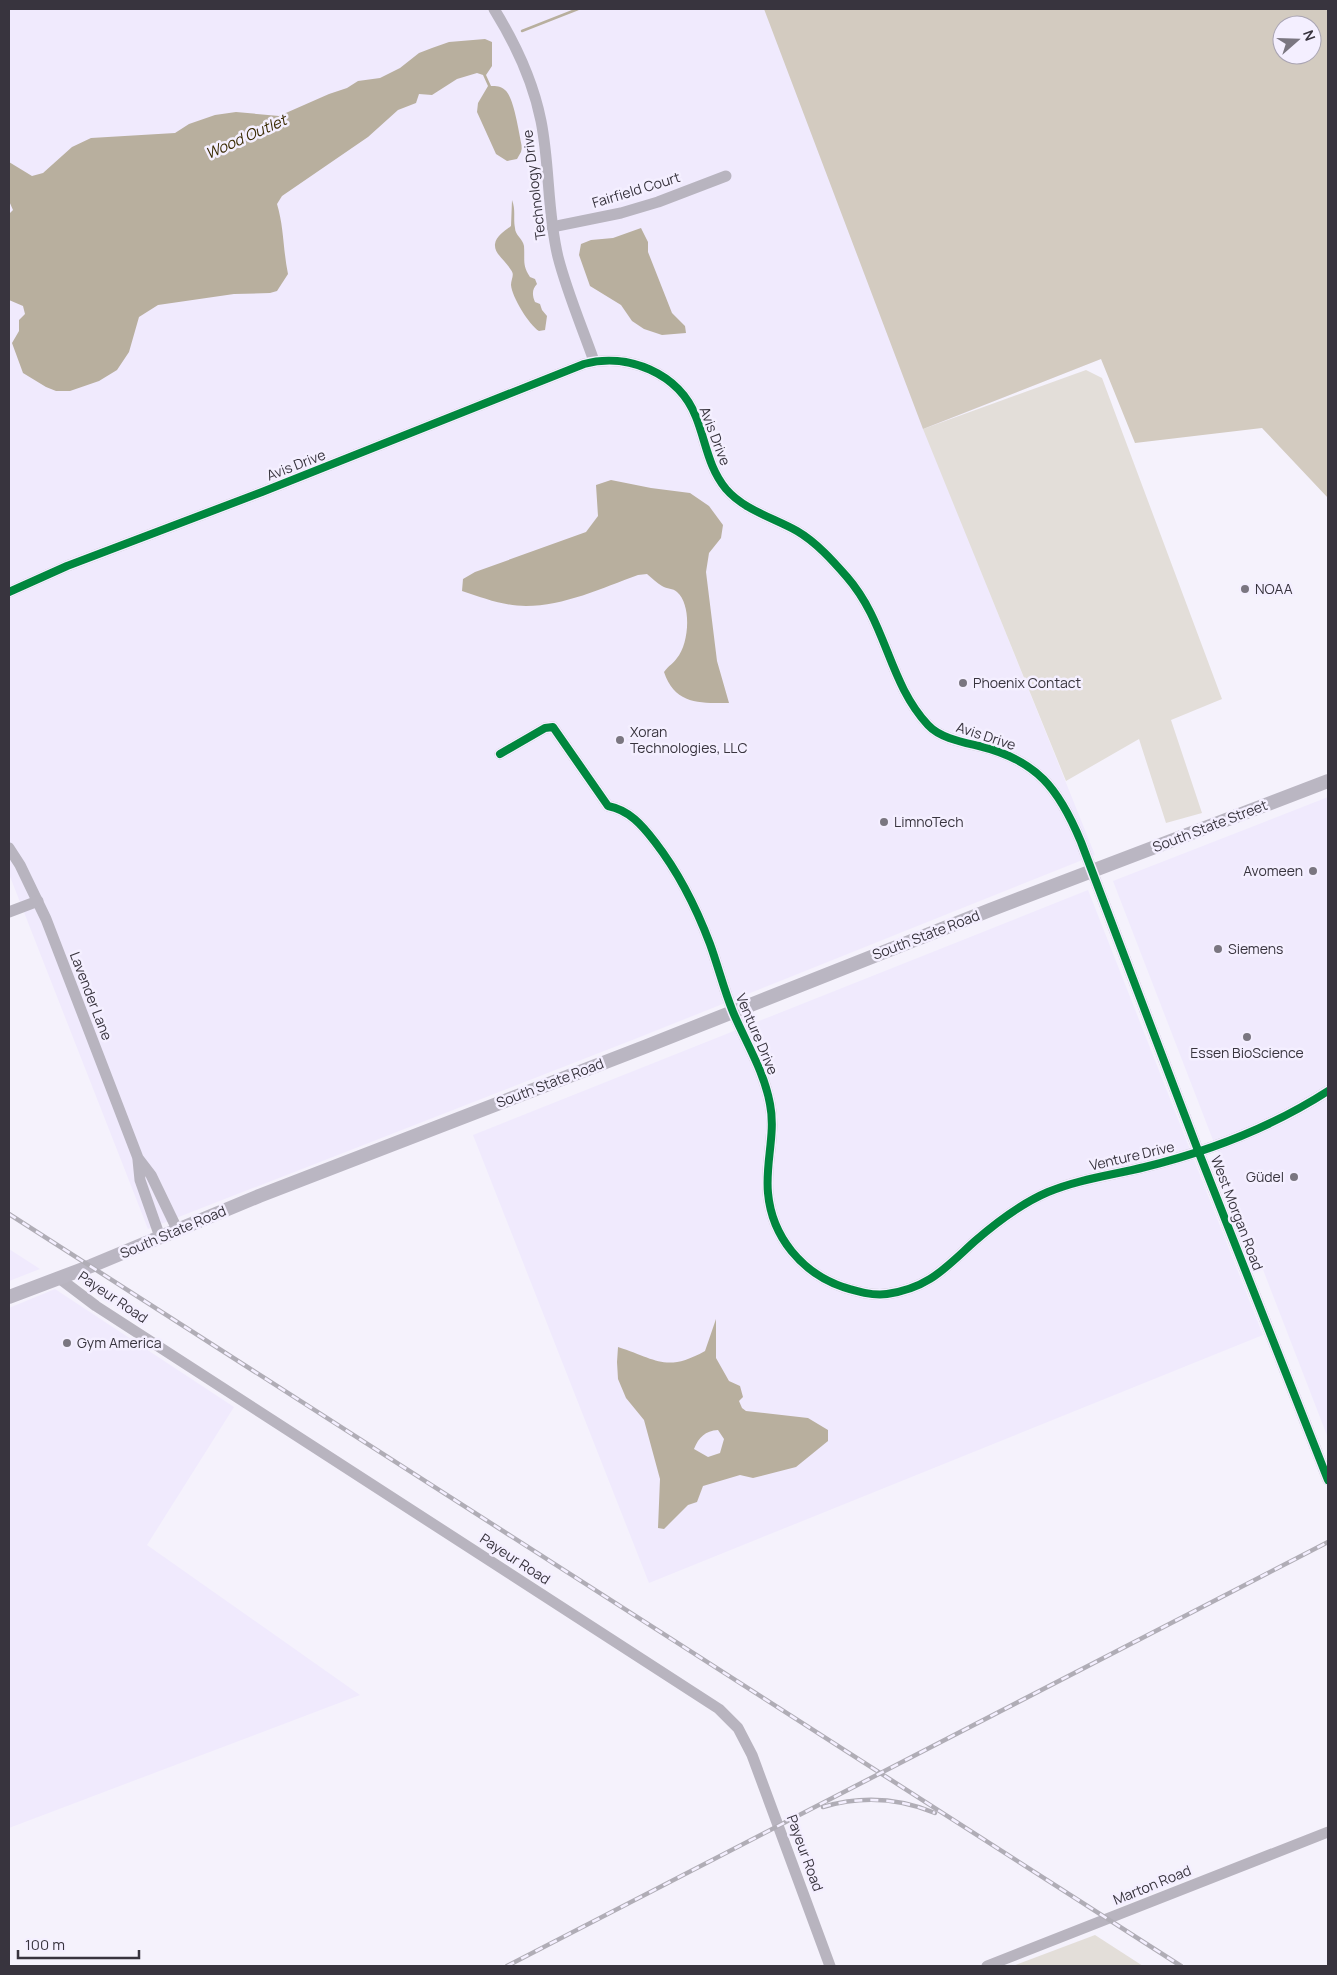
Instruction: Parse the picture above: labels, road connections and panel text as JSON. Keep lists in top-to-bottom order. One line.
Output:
{"streets":{"main road":["South State Street","South State Road"],"street":["Technology Drive","Fairfield Court","Avis Drive","Lavender Lane","Venture Drive","West Morgan Road","Payeur Road","Marton Road"]},"crossings":[["Technology Drive","Fairfield Court"],["Technology Drive","Avis Drive"],["Avis Drive","South State Street"],["Avis Drive","South State Road"],["Avis Drive","West Morgan Road"],["South State Street","South State Road"],["South State Street","West Morgan Road"],["South State Road","Lavender Lane"],["South State Road","Venture Drive"],["South State Road","West Morgan Road"],["South State Road","Payeur Road"],["Venture Drive","West Morgan Road"]],"water":["Wood Outlet"],"places":["NOAA","Phoenix Contact","Xoran Technologies, LLC","LimnoTech","Avomeen","Siemens","Essen BioScience","Güdel","Gym America"],"scale_bar":"100 m","north":"right"}
